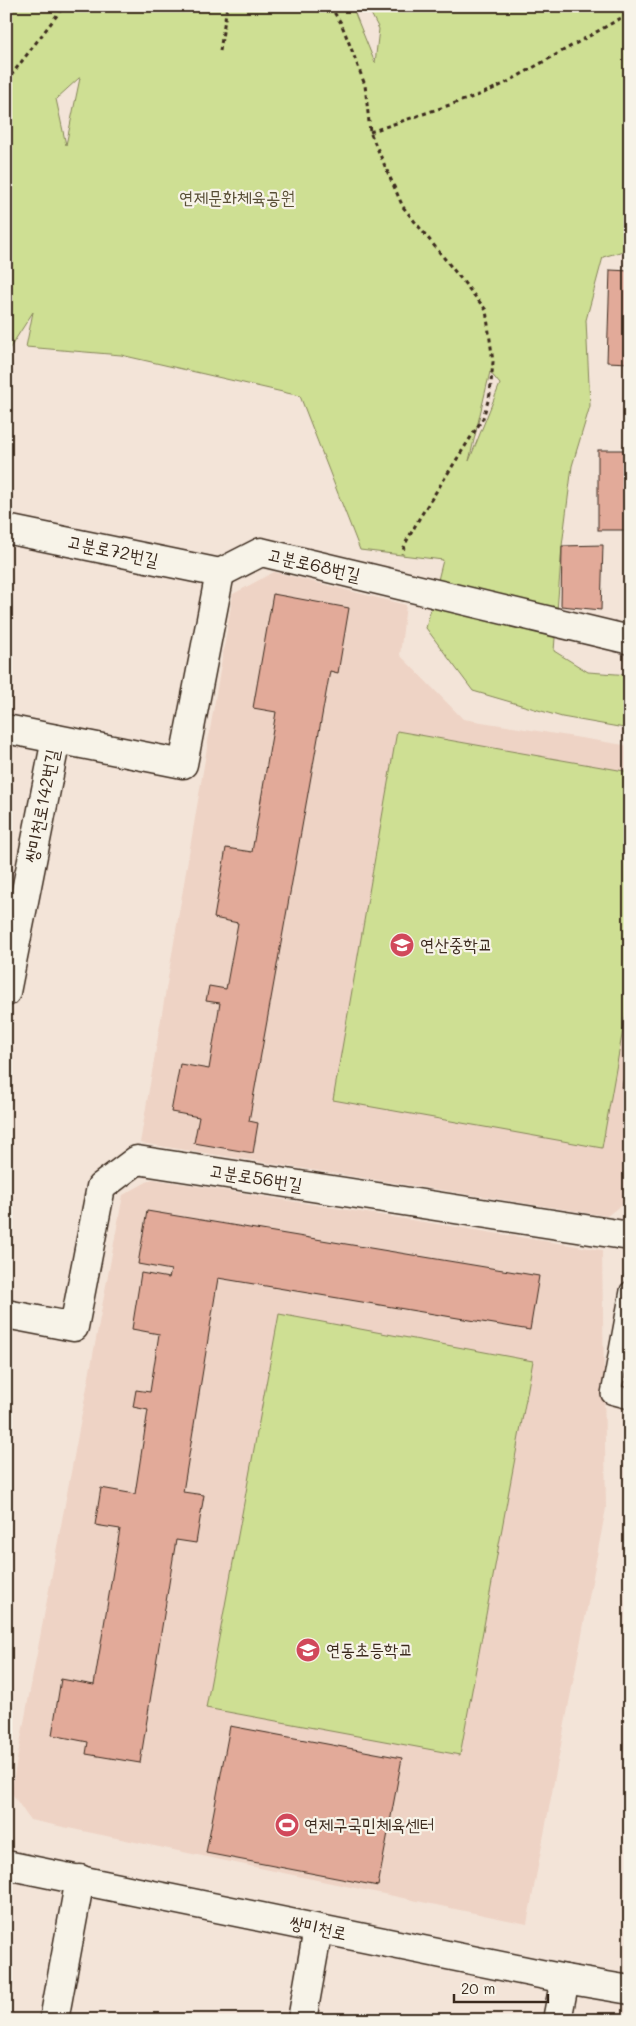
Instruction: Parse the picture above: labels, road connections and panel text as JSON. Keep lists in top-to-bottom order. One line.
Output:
{"streets":{"street":["고분로72번길","고분로68번길","쌍미천로142번길","고분로56번길","쌍미천로"]},"crossings":[["고분로72번길","고분로68번길"]],"parks":["연제문화체육공원"],"places":{"school or university":["연산중학교","연동초등학교"],"sports":["연제구국민체육센터"]},"scale_bar":"20 m"}
